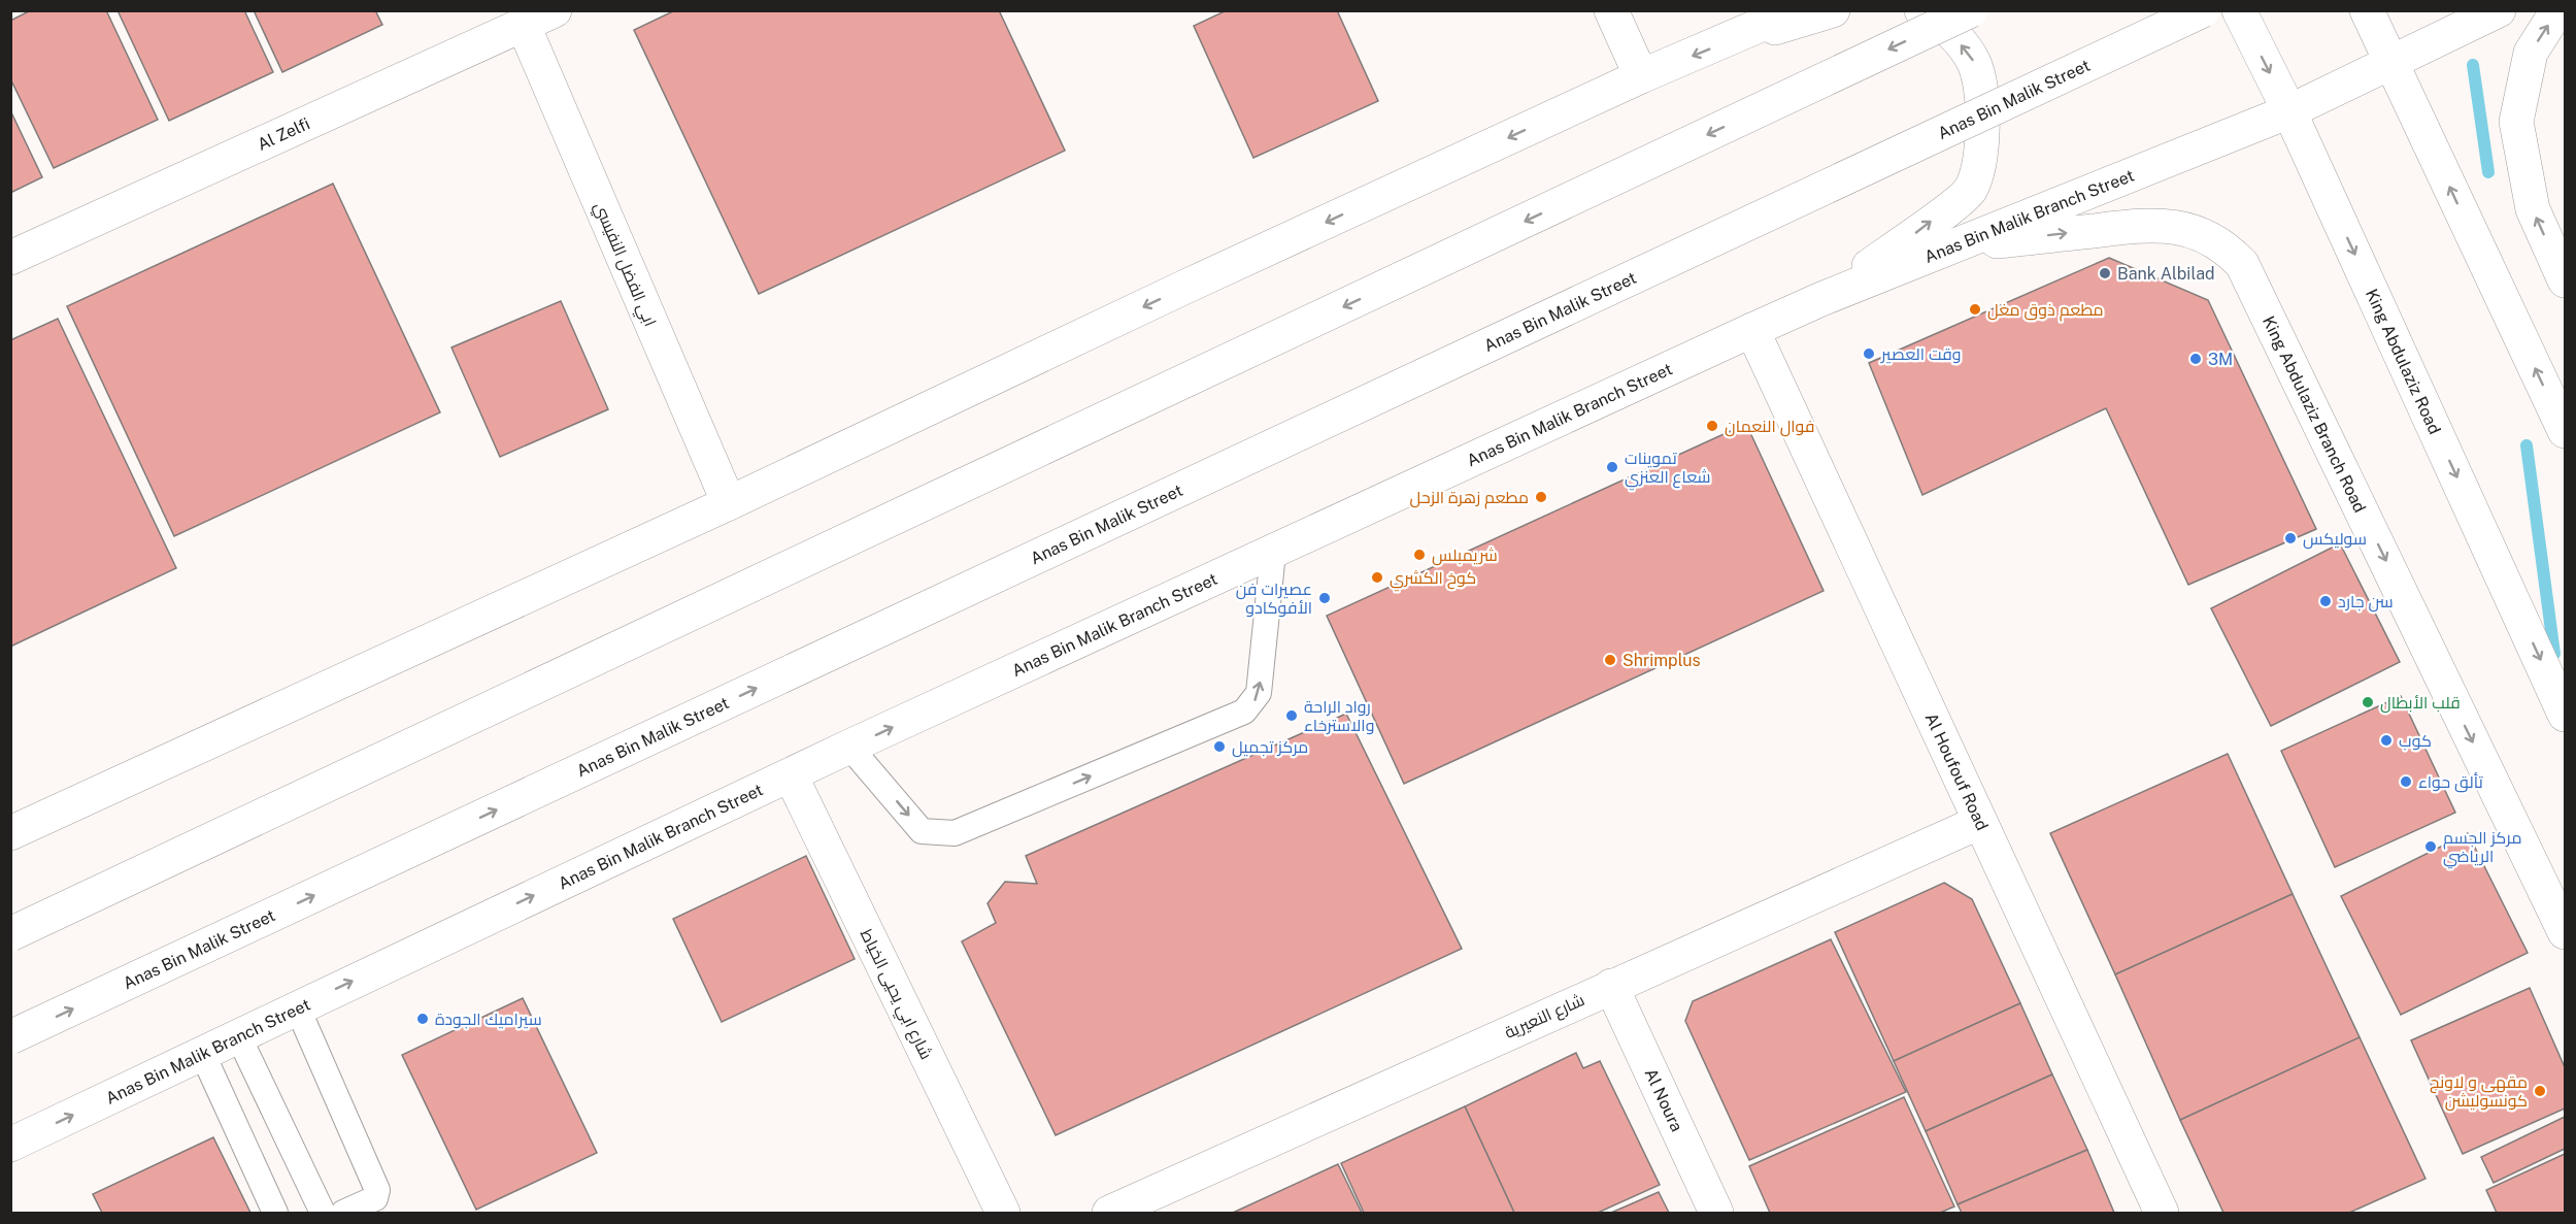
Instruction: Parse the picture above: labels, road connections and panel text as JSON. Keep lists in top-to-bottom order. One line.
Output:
{"streets":{"street":["Anas Bin Malik Street","Al Zelfi","Anas Bin Malik Branch Street","ابي الفضل النفيسي","King Abdulaziz Road","King Abdulaziz Branch Road","Al Houfouf Road","شارع ابي يحيى الخياط","شارع النعيرية","Al Noura"]},"crossings":[["Al Zelfi","ابي الفضل النفيسي"],["Anas Bin Malik Branch Street","King Abdulaziz Road"],["Anas Bin Malik Branch Street","King Abdulaziz Branch Road"],["Anas Bin Malik Branch Street","Al Houfouf Road"],["Anas Bin Malik Branch Street","شارع ابي يحيى الخياط"],["Al Houfouf Road","شارع النعيرية"],["شارع النعيرية","Al Noura"]],"places":["Bank Albilad","مطعم ذوق مغل","وقت العصير","3M","فوال النعمان","تموينات شعاع العنزي","مطعم زهرة الزحل","سوليكس","شريمبلس","كوخ الكشري","عصيرات فن الأفوكادو","سن جارد","Shrimplus","قلب الأبطال","رواد الراحة والاسترخاء","كوب","مركز تجميل","تألق حواء","مركز الجسم الرياضي","سيراميك الجودة","مقهى و لاونج كونسوليشن"]}
